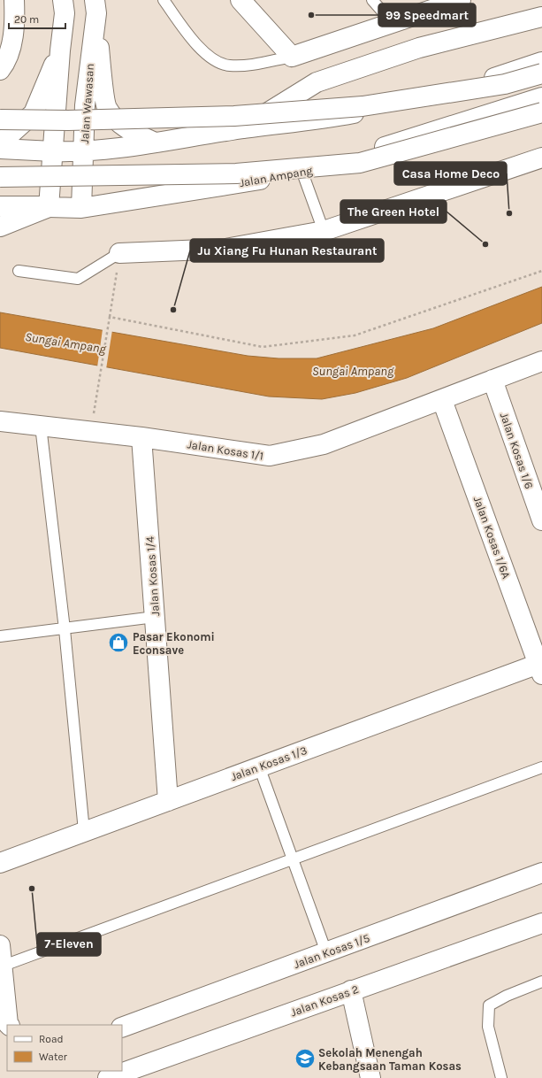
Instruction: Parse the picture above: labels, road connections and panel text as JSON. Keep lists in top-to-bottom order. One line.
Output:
{"streets":{"main road":["Jalan Wawasan","Jalan Ampang","Jalan Kosas 1/1","Jalan Kosas 1/6","Jalan Kosas 1/6A","Jalan Kosas 1/4","Jalan Kosas 1/3","Jalan Kosas 1/5","Jalan Kosas 2"]},"crossings":[["Jalan Wawasan","Jalan Ampang"],["Jalan Kosas 1/1","Jalan Kosas 1/6"],["Jalan Kosas 1/1","Jalan Kosas 1/6A"],["Jalan Kosas 1/1","Jalan Kosas 1/4"],["Jalan Kosas 1/6A","Jalan Kosas 1/3"],["Jalan Kosas 1/4","Jalan Kosas 1/3"]],"water":["Sungai Ampang"],"places":{"other":["99 Speedmart","Casa Home Deco","The Green Hotel","Ju Xiang Fu Hunan Restaurant","7-Eleven"],"shop":["Pasar Ekonomi Econsave"],"school or university":["Sekolah Menengah Kebangsaan Taman Kosas"]},"legend":["Road","Water"],"scale_bar":"20 m"}
